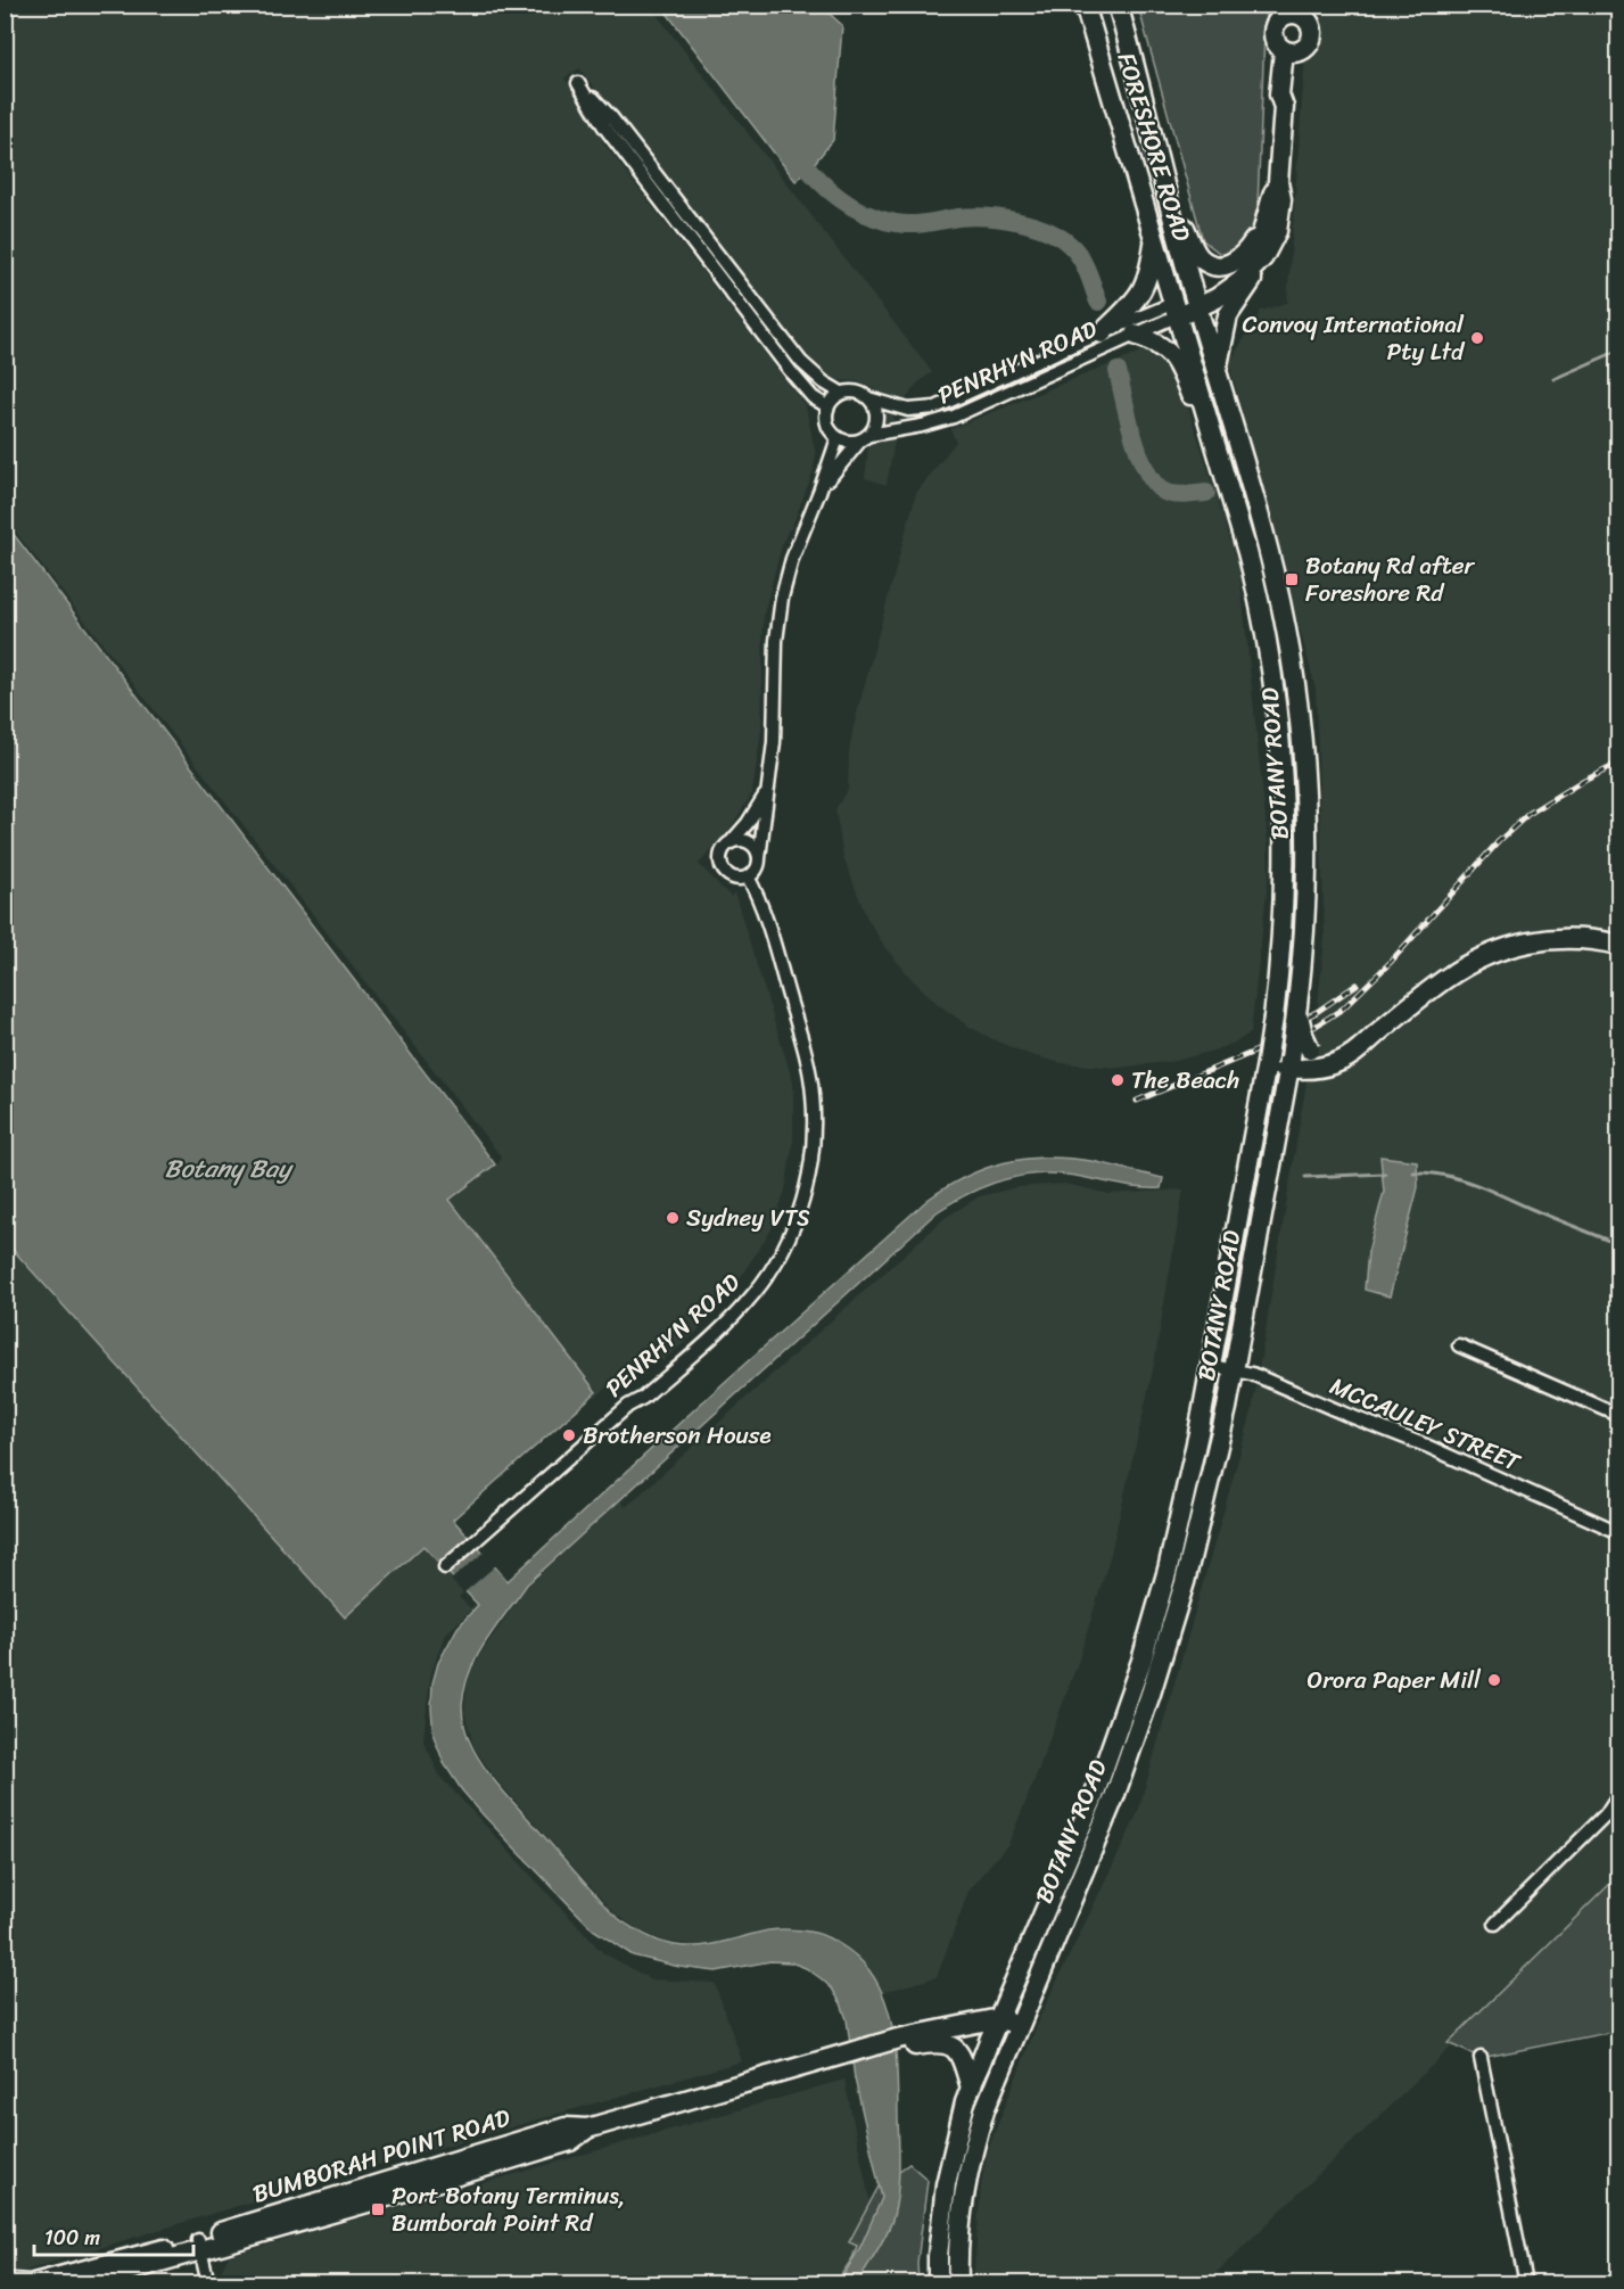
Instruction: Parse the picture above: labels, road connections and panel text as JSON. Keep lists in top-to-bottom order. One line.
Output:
{"streets":{"main road":["FORESHORE ROAD","BOTANY ROAD","BUMBORAH POINT ROAD"],"street":["PENRHYN ROAD","MCCAULEY STREET"]},"crossings":[["FORESHORE ROAD","PENRHYN ROAD"],["FORESHORE ROAD","BOTANY ROAD"],["PENRHYN ROAD","BOTANY ROAD"],["BOTANY ROAD","MCCAULEY STREET"],["BOTANY ROAD","BUMBORAH POINT ROAD"]],"water":["Botany Bay"],"places":{"other":["Convoy International Pty Ltd","The Beach","Sydney VTS","Brotherson House","Orora Paper Mill"],"transit":["Botany Rd after Foreshore Rd","Port Botany Terminus, Bumborah Point Rd"]},"scale_bar":"100 m"}
